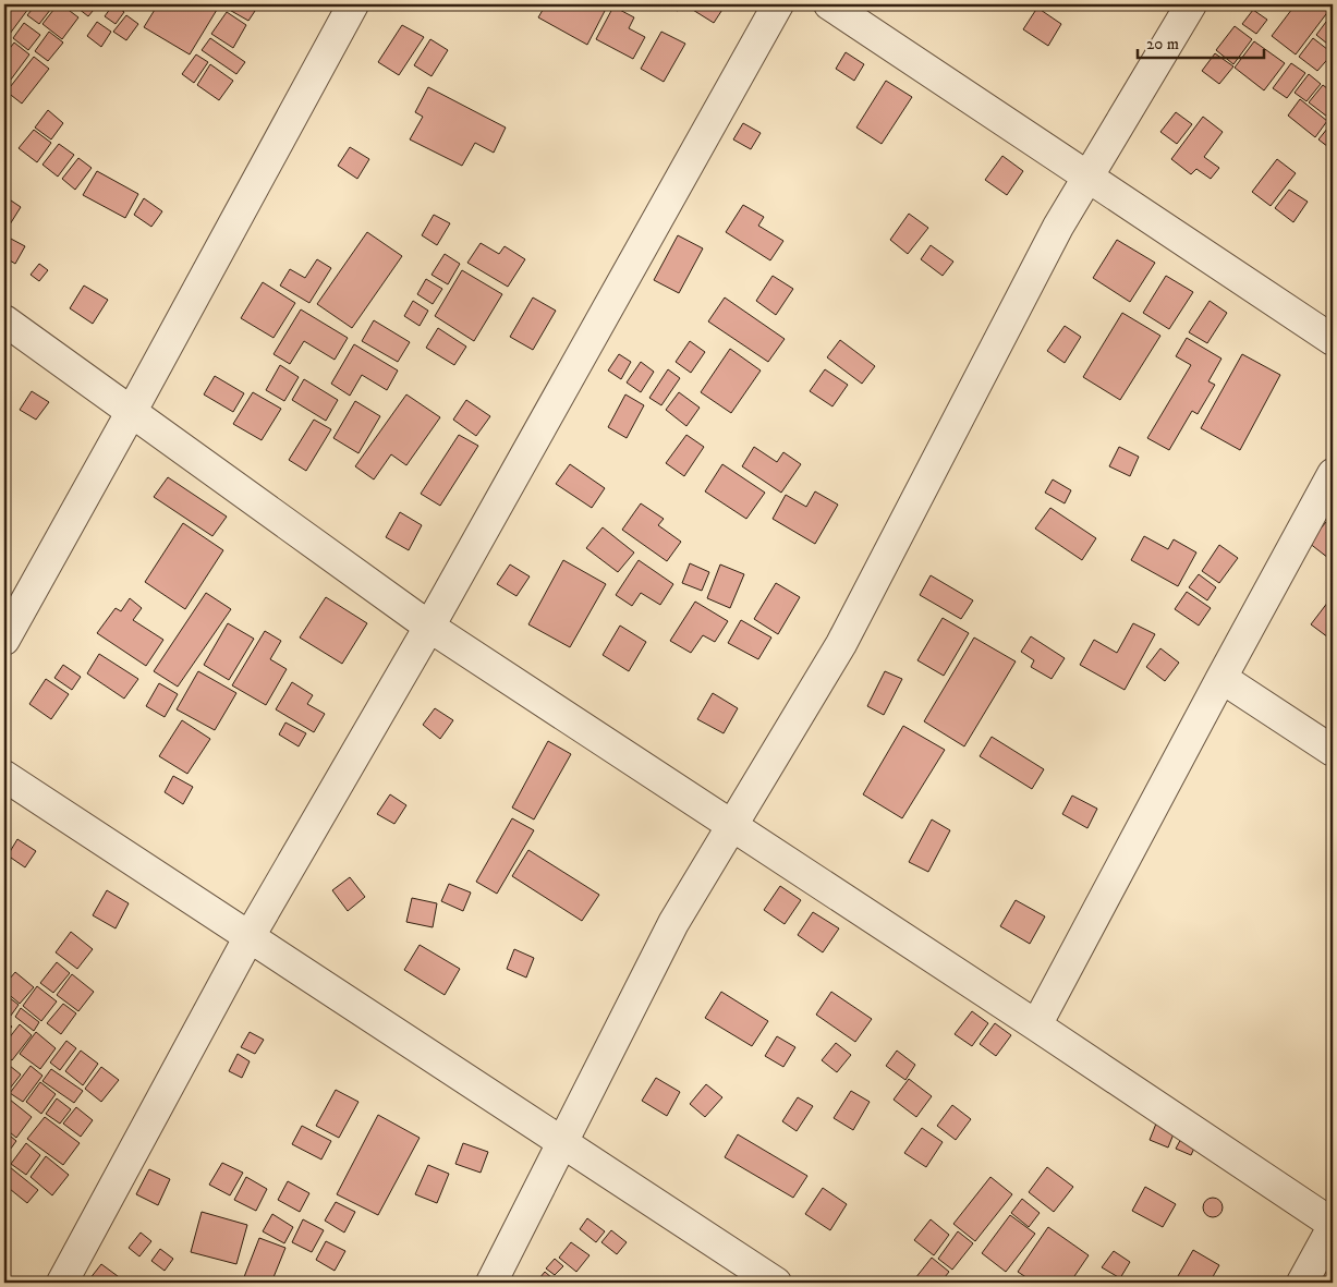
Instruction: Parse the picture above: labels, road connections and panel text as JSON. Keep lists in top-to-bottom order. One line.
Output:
{"scale_bar":"20 m"}
